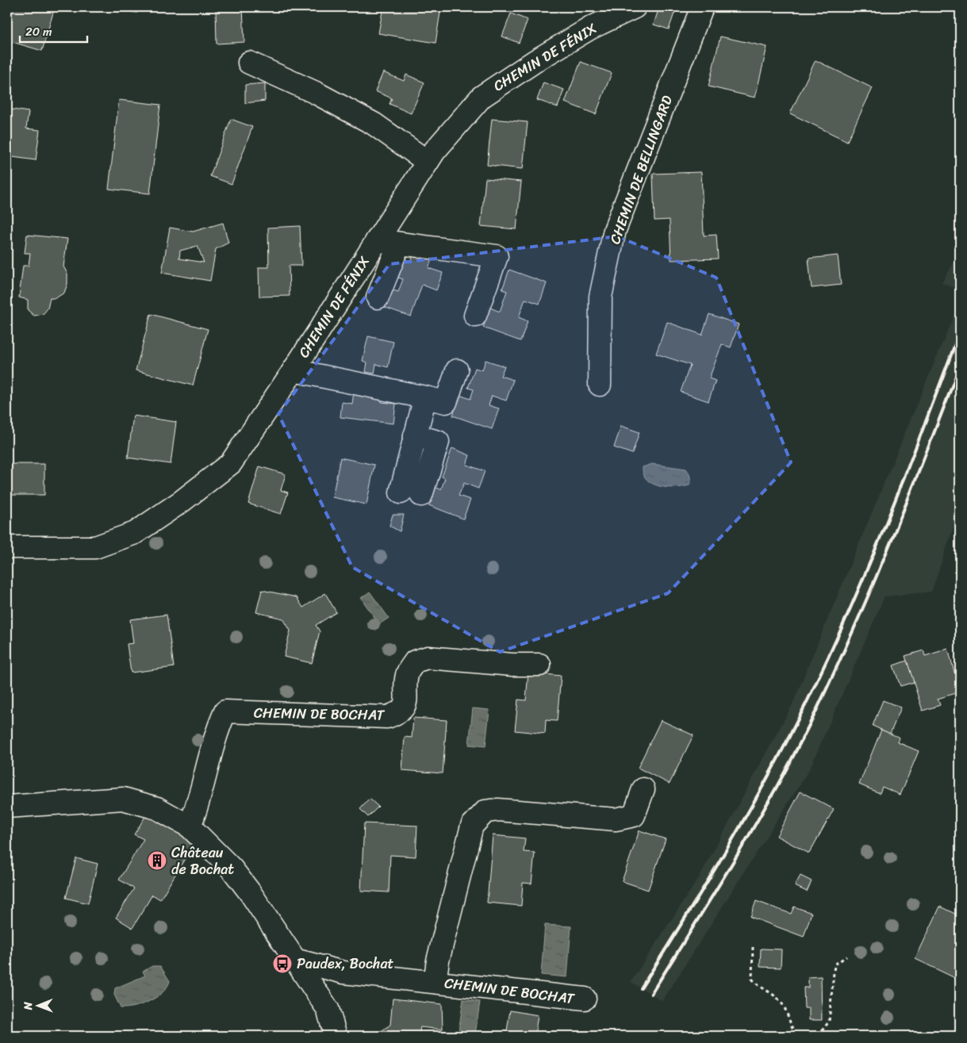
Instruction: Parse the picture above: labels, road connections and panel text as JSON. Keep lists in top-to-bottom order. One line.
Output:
{"streets":{"street":["CHEMIN DE FÉNIX","CHEMIN DE BELLINGARD","CHEMIN DE BOCHAT"]},"places":{"building":["Château de Bochat"],"bus stop":["Paudex, Bochat"]},"scale_bar":"20 m","north":"left"}
